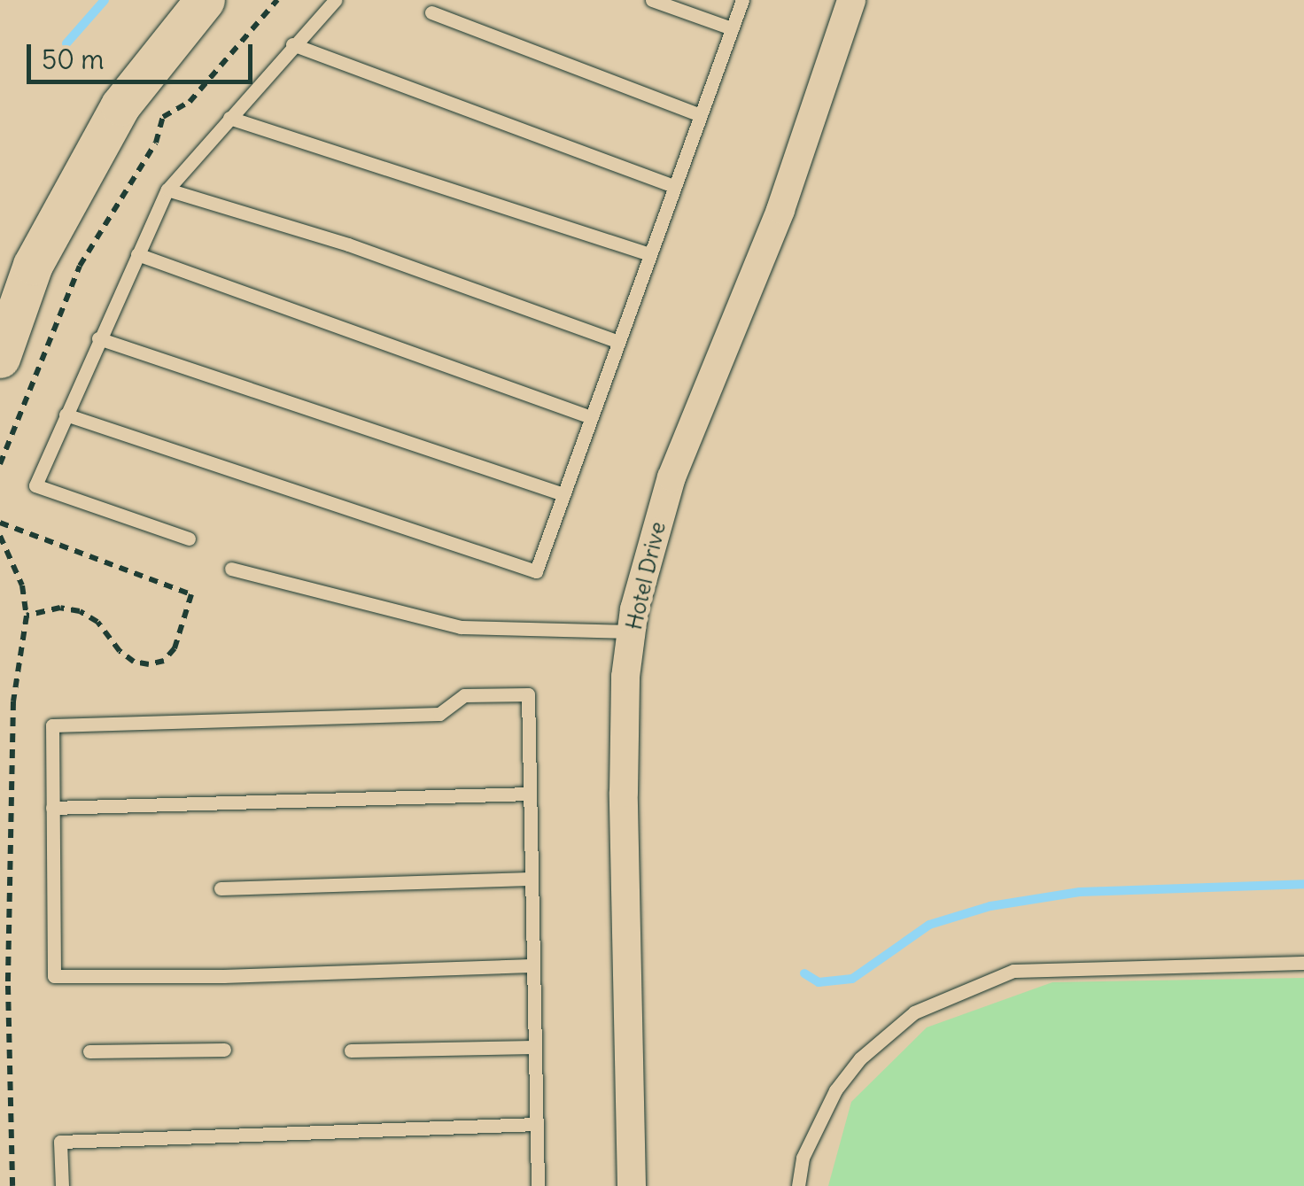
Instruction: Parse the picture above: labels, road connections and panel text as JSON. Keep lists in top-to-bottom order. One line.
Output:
{"streets":{"street":["Hotel Drive"]},"scale_bar":"50 m"}
